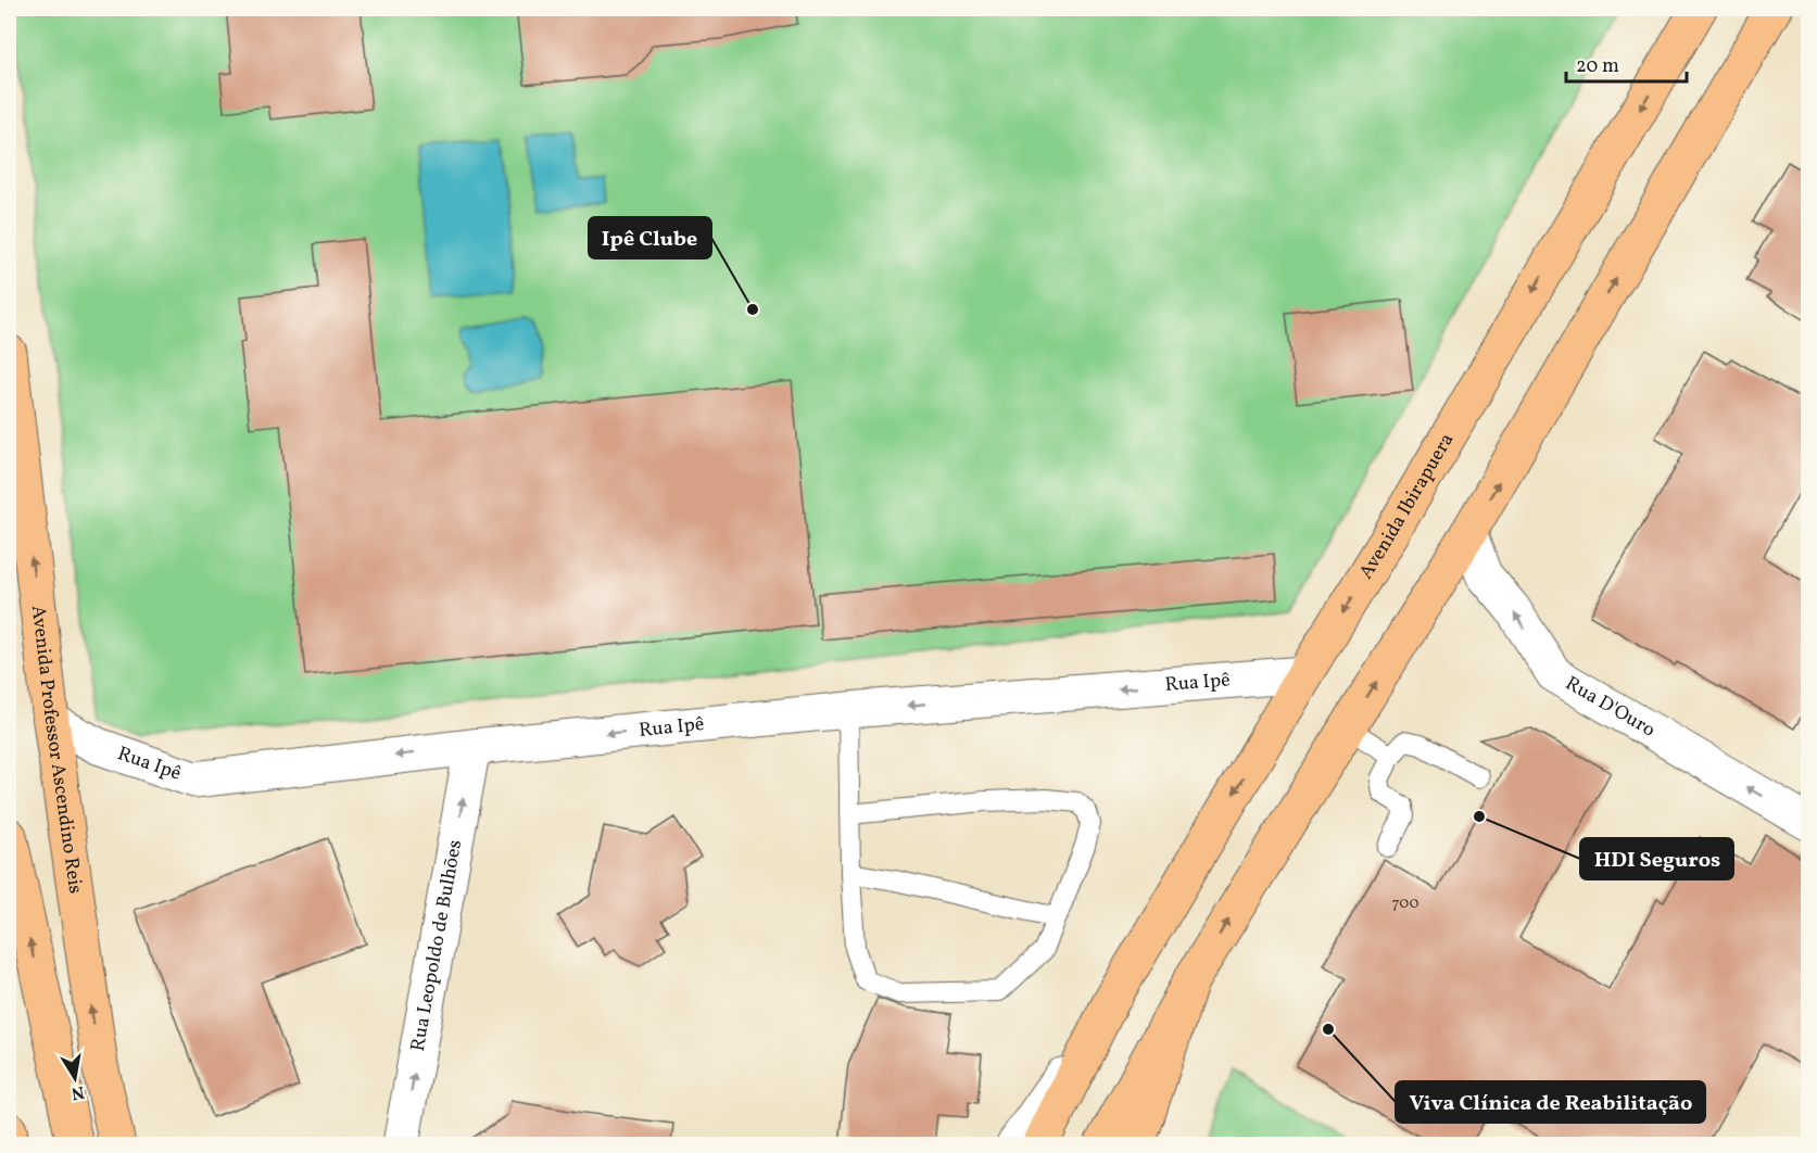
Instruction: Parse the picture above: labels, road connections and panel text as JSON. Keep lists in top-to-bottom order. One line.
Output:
{"streets":{"main road":["Avenida Ibirapuera","Avenida Professor Ascendino Reis"],"street":["Rua Ipê","Rua D'Ouro","Rua Leopoldo de Bulhões"]},"crossings":[["Avenida Ibirapuera","Rua Ipê"],["Rua Ipê","Avenida Professor Ascendino Reis"],["Rua Ipê","Rua Leopoldo de Bulhões"]],"one_way":["Rua Ipê","Rua D'Ouro","Rua Leopoldo de Bulhões"],"places":["Ipê Clube","HDI Seguros","Viva Clínica de Reabilitação"],"house_numbers":["700"],"scale_bar":"20 m","north":"bottom"}
